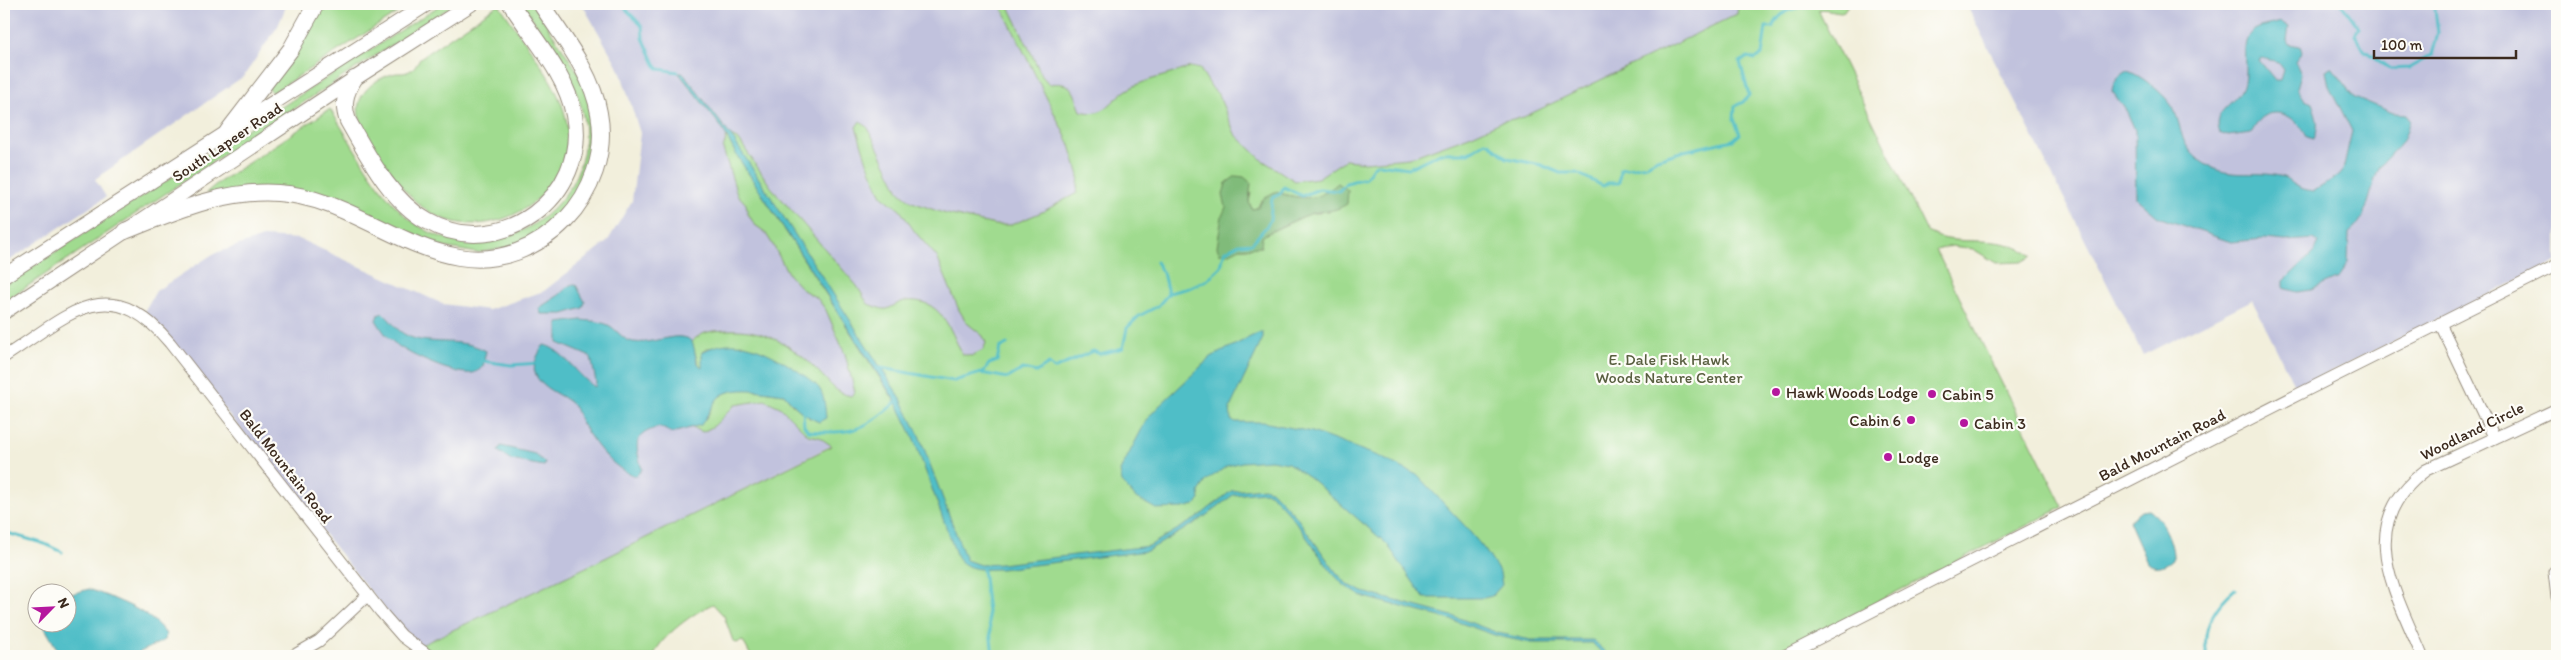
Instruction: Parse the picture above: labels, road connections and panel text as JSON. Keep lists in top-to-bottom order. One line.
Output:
{"streets":{"main road":["South Lapeer Road"],"street":["Woodland Circle","Bald Mountain Road"]},"parks":["E. Dale Fisk Hawk Woods Nature Center"],"places":["Hawk Woods Lodge","Cabin 5","Cabin 6","Cabin 3","Lodge"],"scale_bar":"100 m","north":"top right"}
